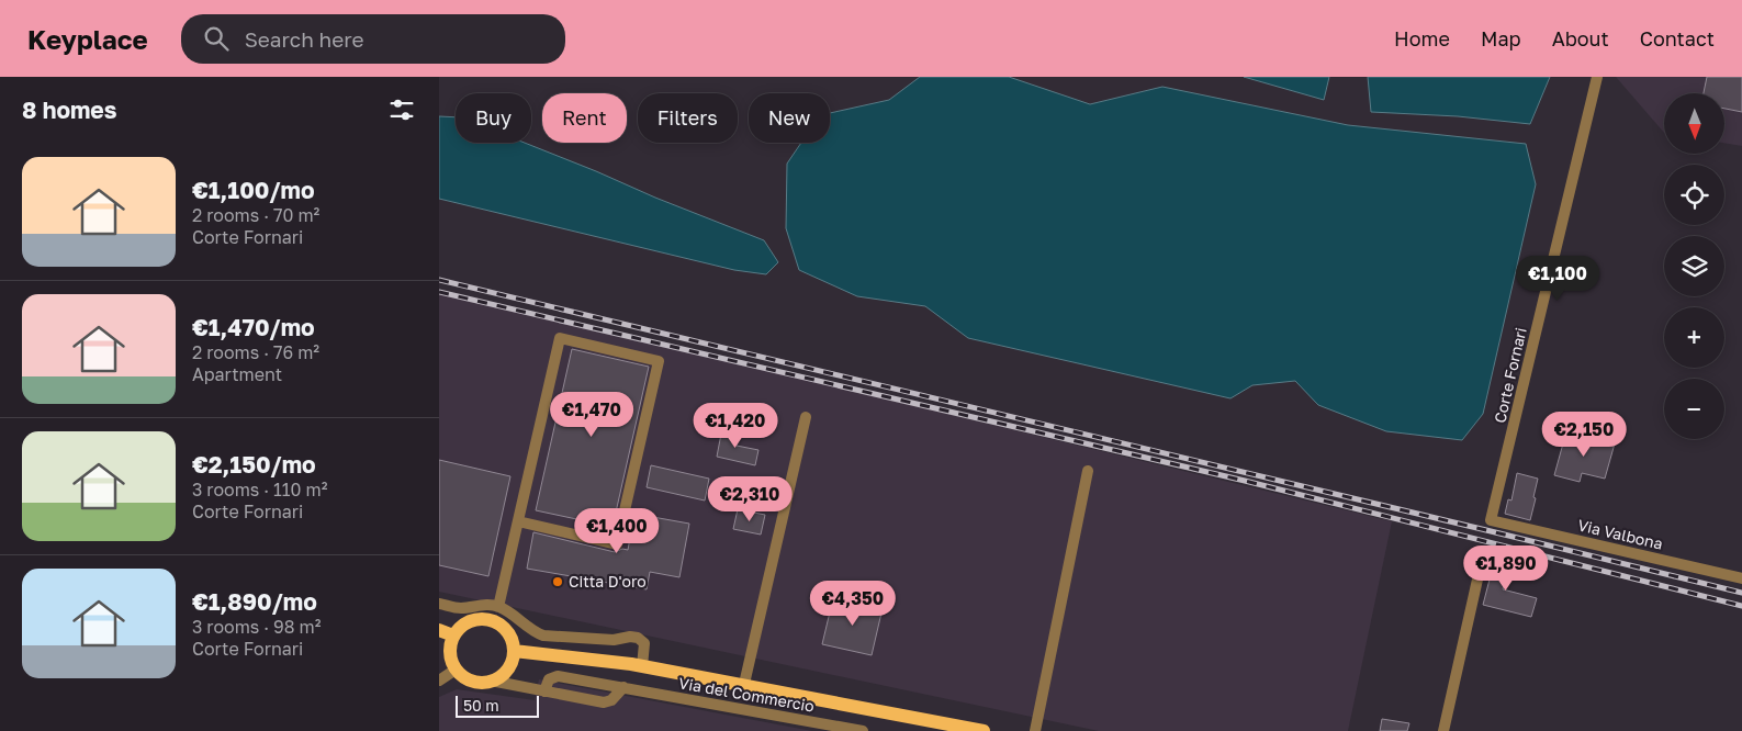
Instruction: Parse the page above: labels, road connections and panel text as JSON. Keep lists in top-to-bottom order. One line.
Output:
{"streets":{"street":["Corte Fornari","Via Valbona","Via del Commercio"]},"crossings":[["Corte Fornari","Via Valbona"]],"places":["Citta D'oro"],"scale_bar":"50 m","north":"bottom","page":{"header":"Keyplace","search":"Search here","nav":["Home","Map","About","Contact"],"heading":"8 homes","map_buttons":["+","−"],"chip":["Buy","Rent","Filters","New"],"list":[{"name":"€1,100/mo","note":"2 rooms · 70 m² · Corte Fornari"},{"name":"€1,470/mo","note":"2 rooms · 76 m² · Apartment"},{"name":"€2,150/mo","note":"3 rooms · 110 m² · Corte Fornari"},{"name":"€1,890/mo","note":"3 rooms · 98 m² · Corte Fornari"}],"price":["€1,100","€1,470","€1,420","€2,150","€2,310","€1,400","€1,890","€4,350"],"scale":"50 m"}}
